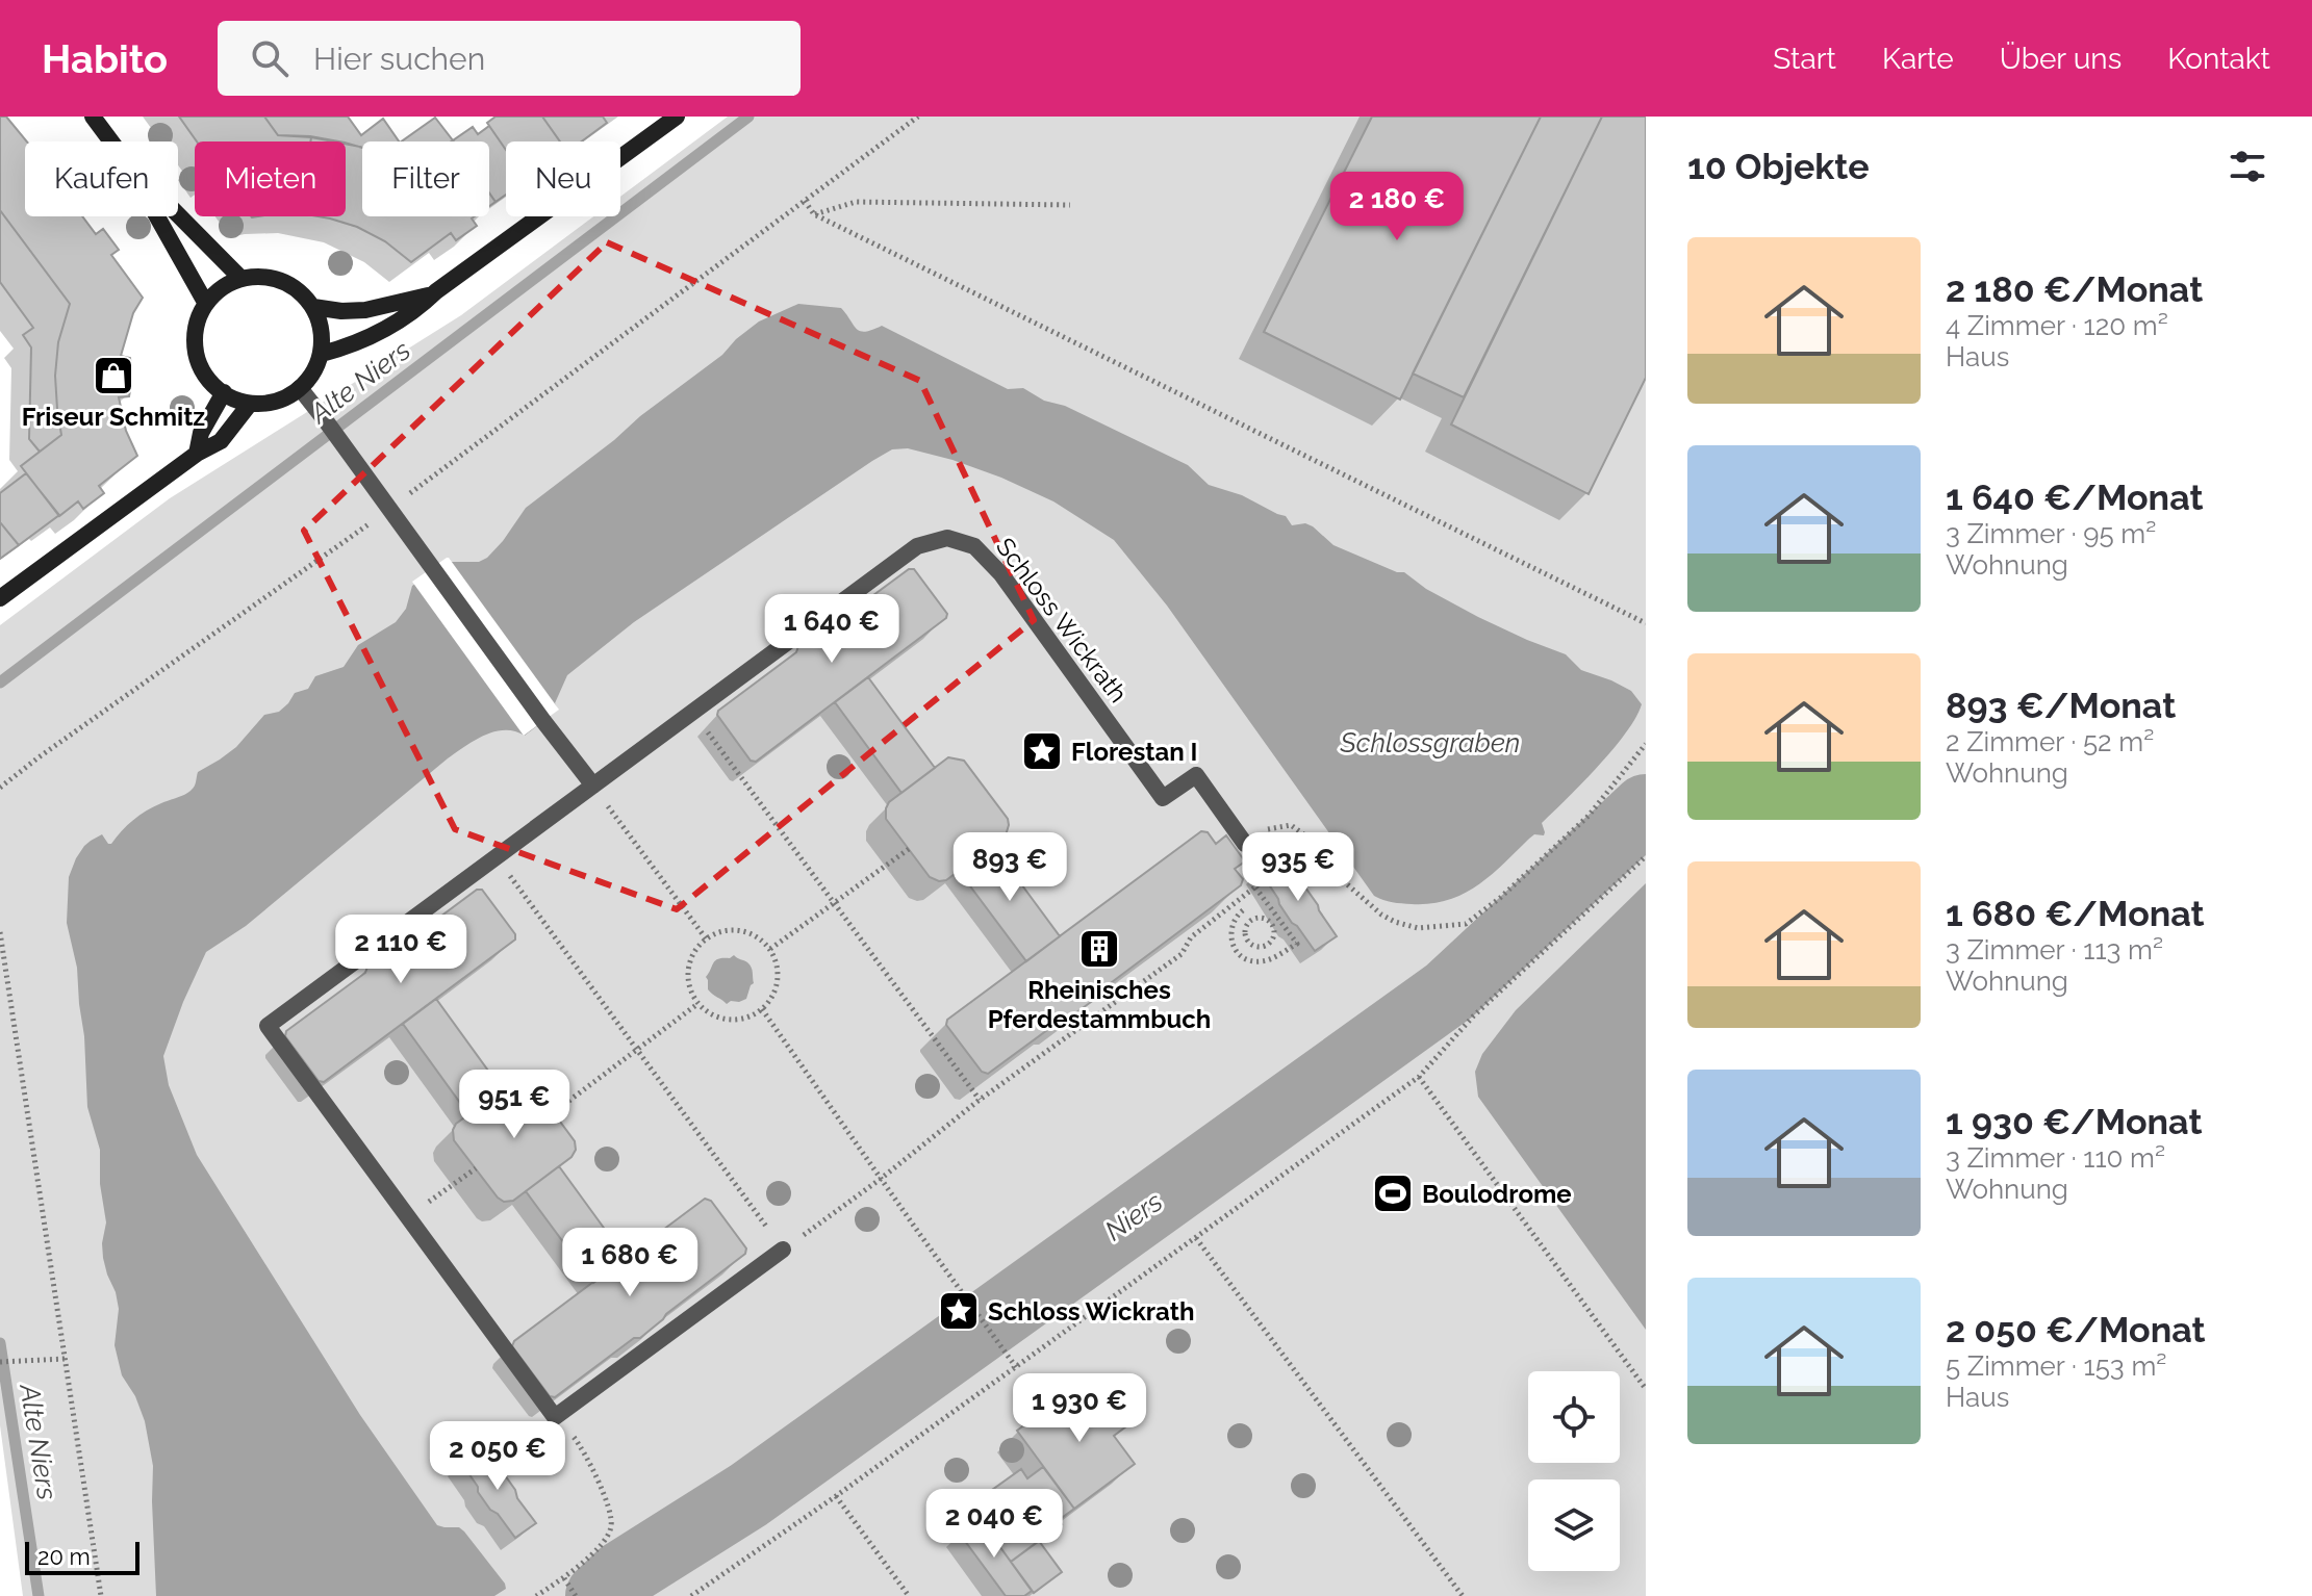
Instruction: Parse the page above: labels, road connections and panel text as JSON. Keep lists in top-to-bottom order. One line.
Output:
{"streets":{"lane":["Schloss Wickrath"]},"water":["Alte Niers","Schlossgraben","Niers"],"places":{"shop":["Friseur Schmitz"],"place":["Florestan I","Schloss Wickrath"],"building":["Rheinisches Pferdestammbuch"],"sports":["Boulodrome"]},"scale_bar":"20 m","page":{"header":"Habito","search":"Hier suchen","nav":["Start","Karte","Über uns","Kontakt"],"heading":"10 Objekte","chip":["Kaufen","Mieten","Filter","Neu"],"price":["2 180 €","1 640 €","893 €","935 €","2 110 €","951 €","1 680 €","1 930 €","2 050 €","2 040 €"],"list":[{"name":"2 180 €/Monat","note":"4 Zimmer · 120 m² · Haus"},{"name":"1 640 €/Monat","note":"3 Zimmer · 95 m² · Wohnung"},{"name":"893 €/Monat","note":"2 Zimmer · 52 m² · Wohnung"},{"name":"1 680 €/Monat","note":"3 Zimmer · 113 m² · Wohnung"},{"name":"1 930 €/Monat","note":"3 Zimmer · 110 m² · Wohnung"},{"name":"2 050 €/Monat","note":"5 Zimmer · 153 m² · Haus"}],"scale":"20 m"}}
